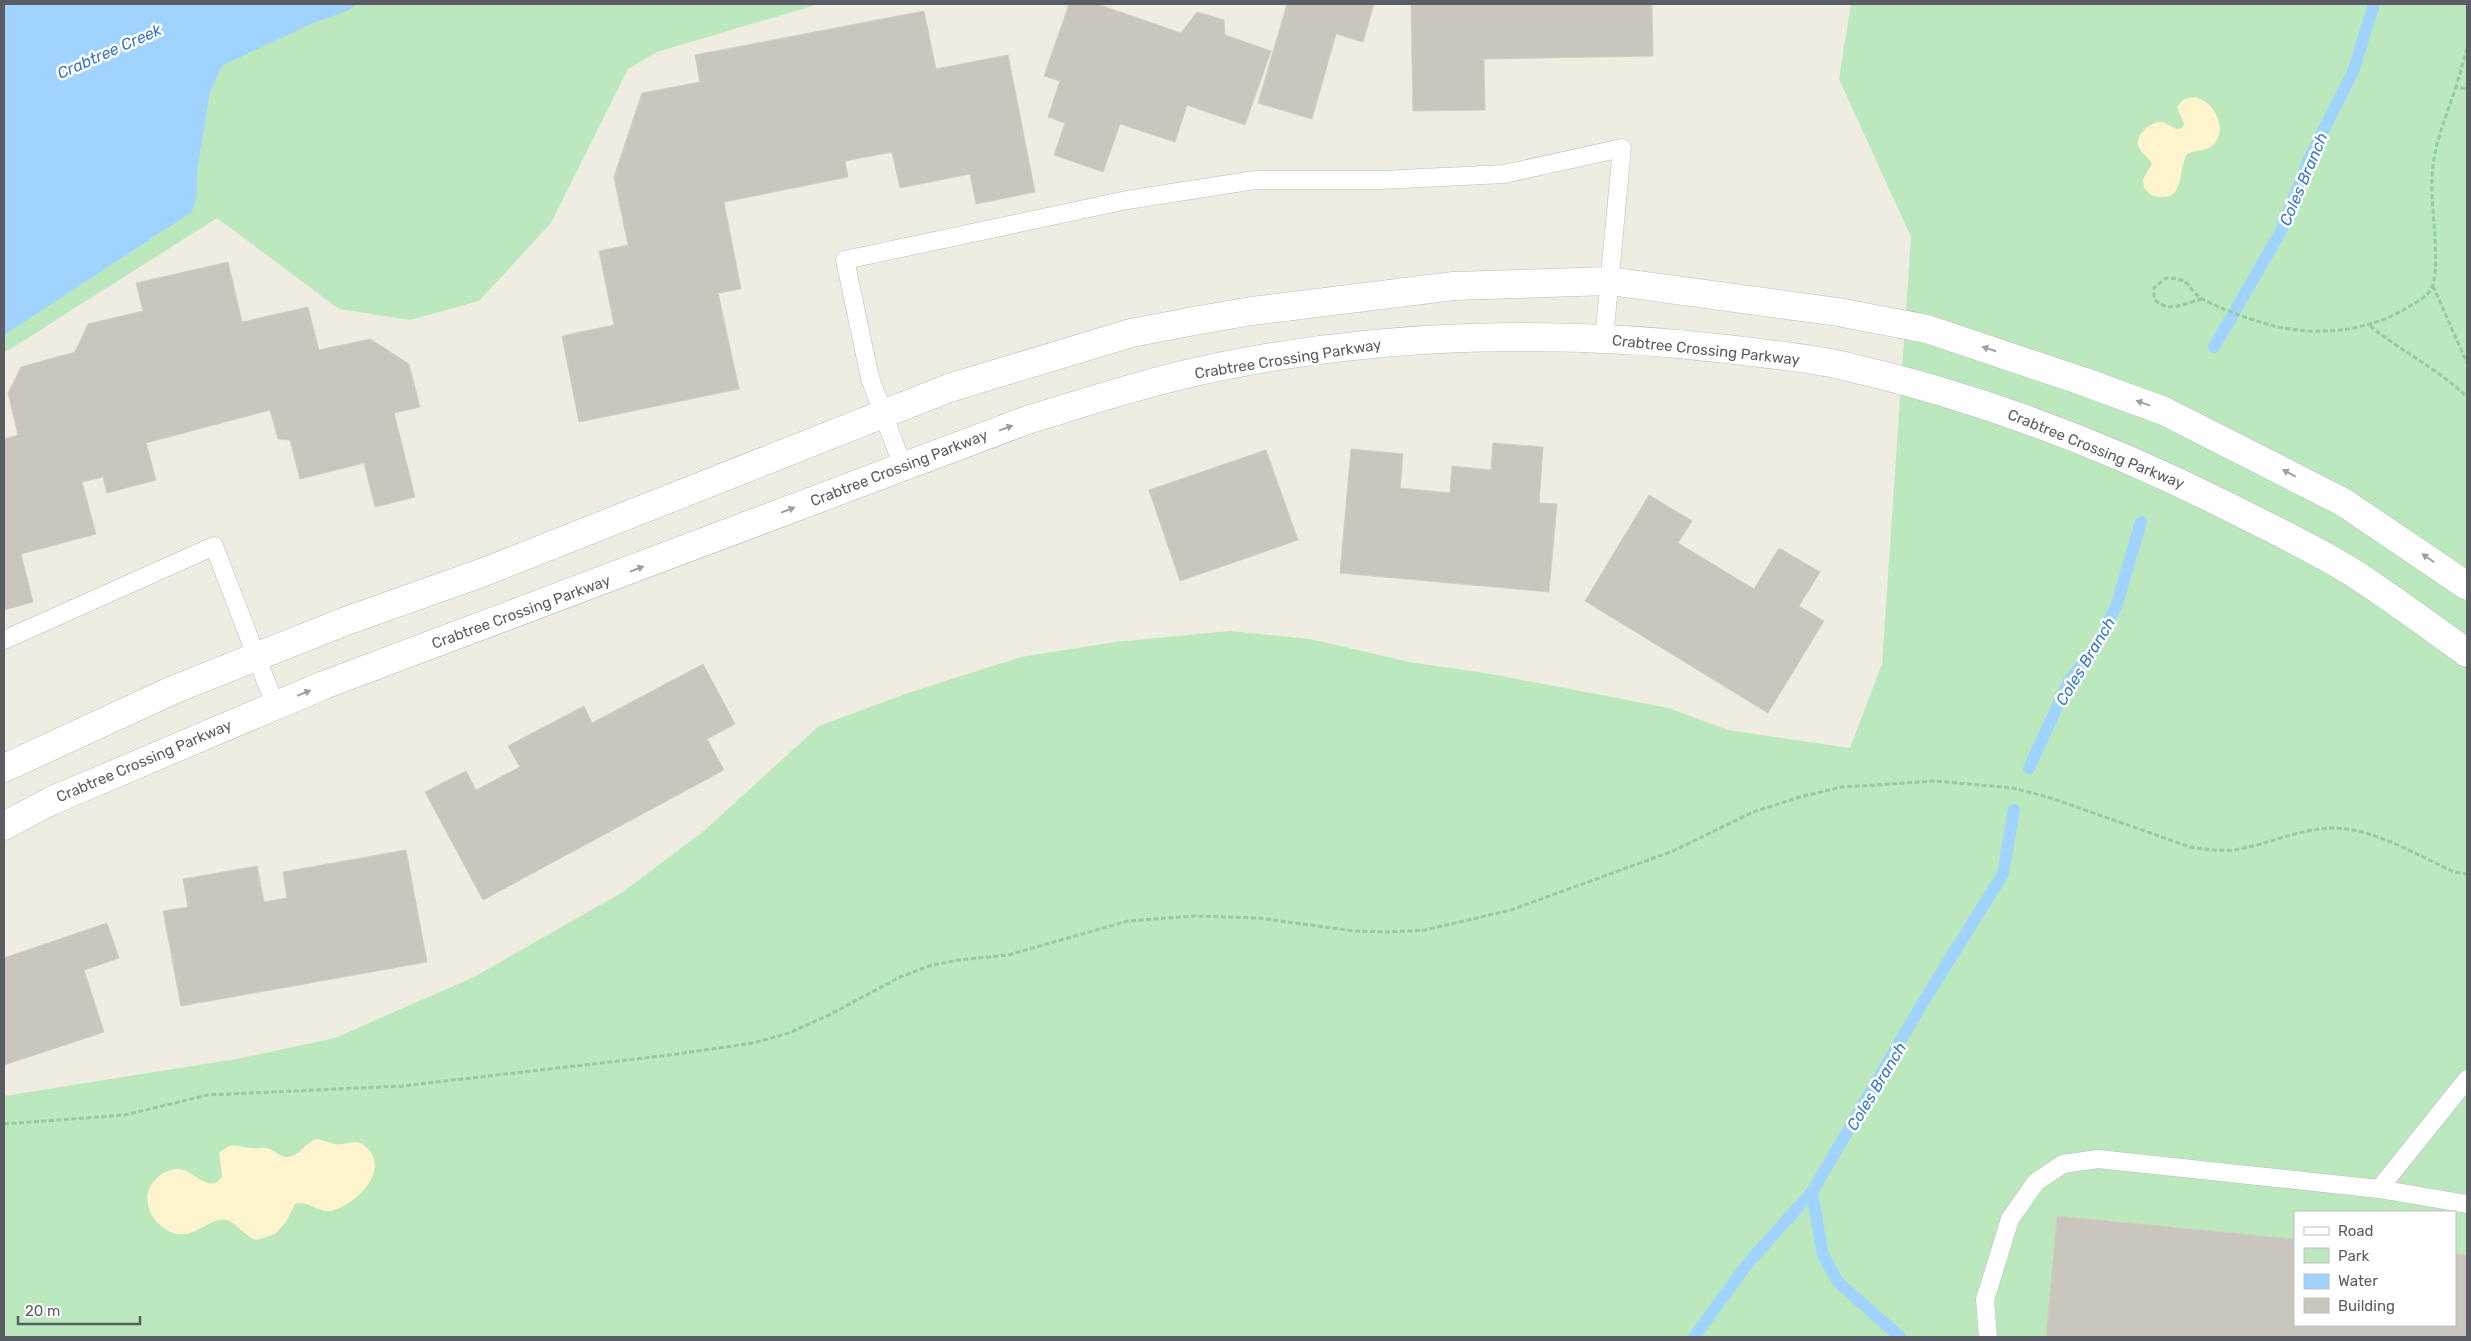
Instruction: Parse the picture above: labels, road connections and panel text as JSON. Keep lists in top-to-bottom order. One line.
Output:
{"streets":{"street":["Crabtree Crossing Parkway"]},"water":["Crabtree Creek","Coles Branch"],"legend":["Road","Park","Water","Building"],"scale_bar":"20 m"}
